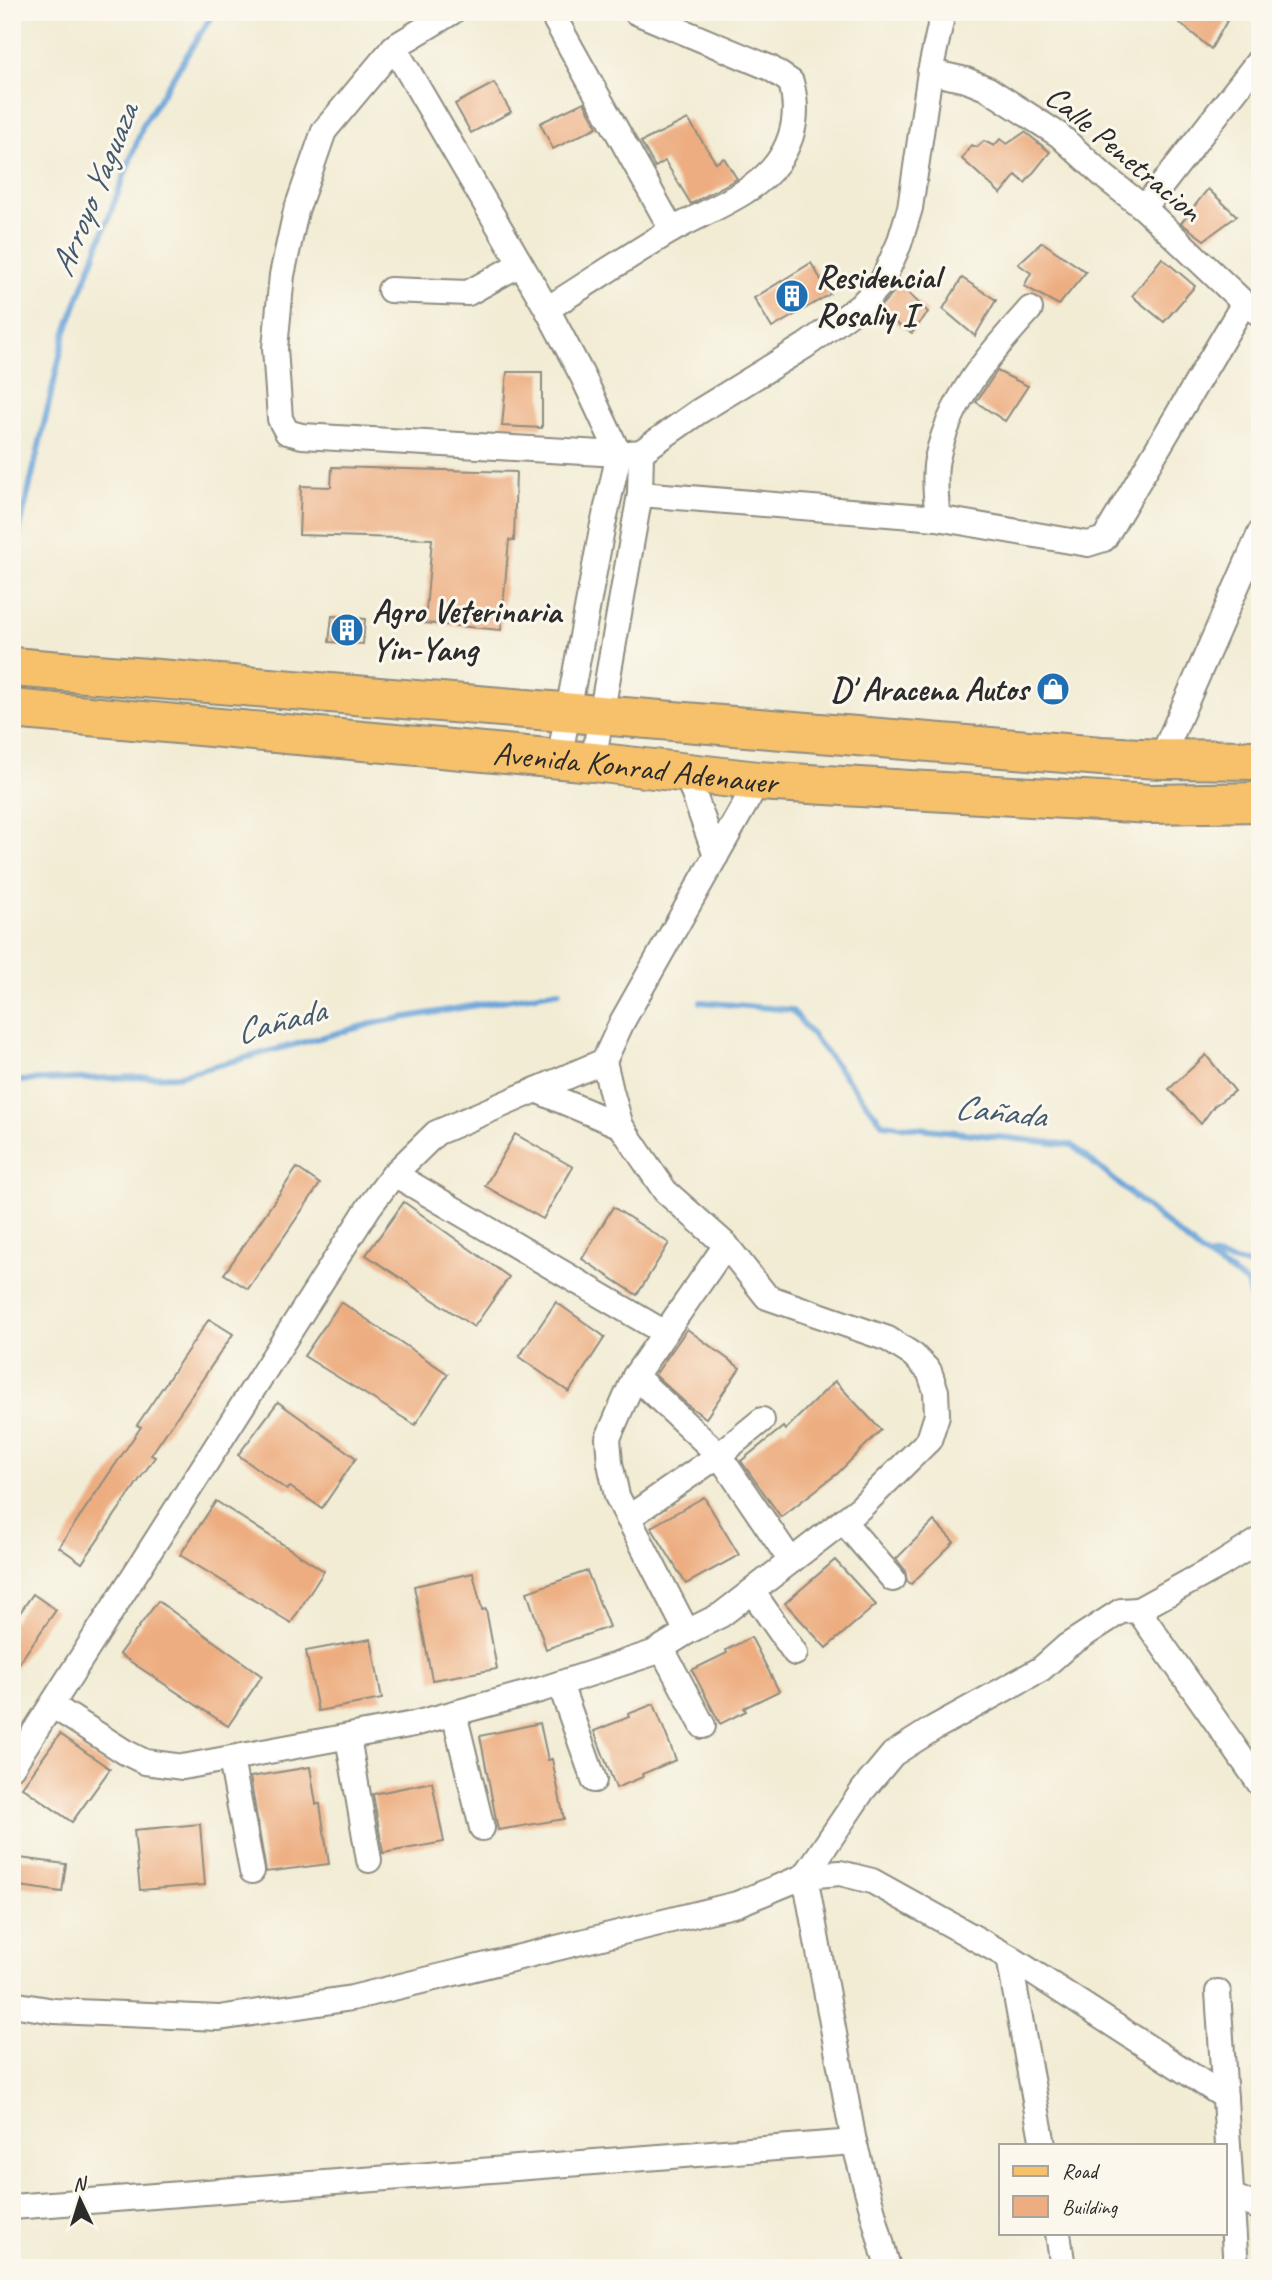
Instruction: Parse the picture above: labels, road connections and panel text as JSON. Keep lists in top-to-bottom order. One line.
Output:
{"streets":{"main road":["Avenida Konrad Adenauer"],"street":["Calle Penetracion"]},"water":["Arroyo Yaguaza","Cañada"],"places":{"building":["Residencial Rosaliy I","Agro Veterinaria Yin-Yang"],"shop":["D' Aracena Autos"]},"legend":["Road","Building"],"north":"top"}
